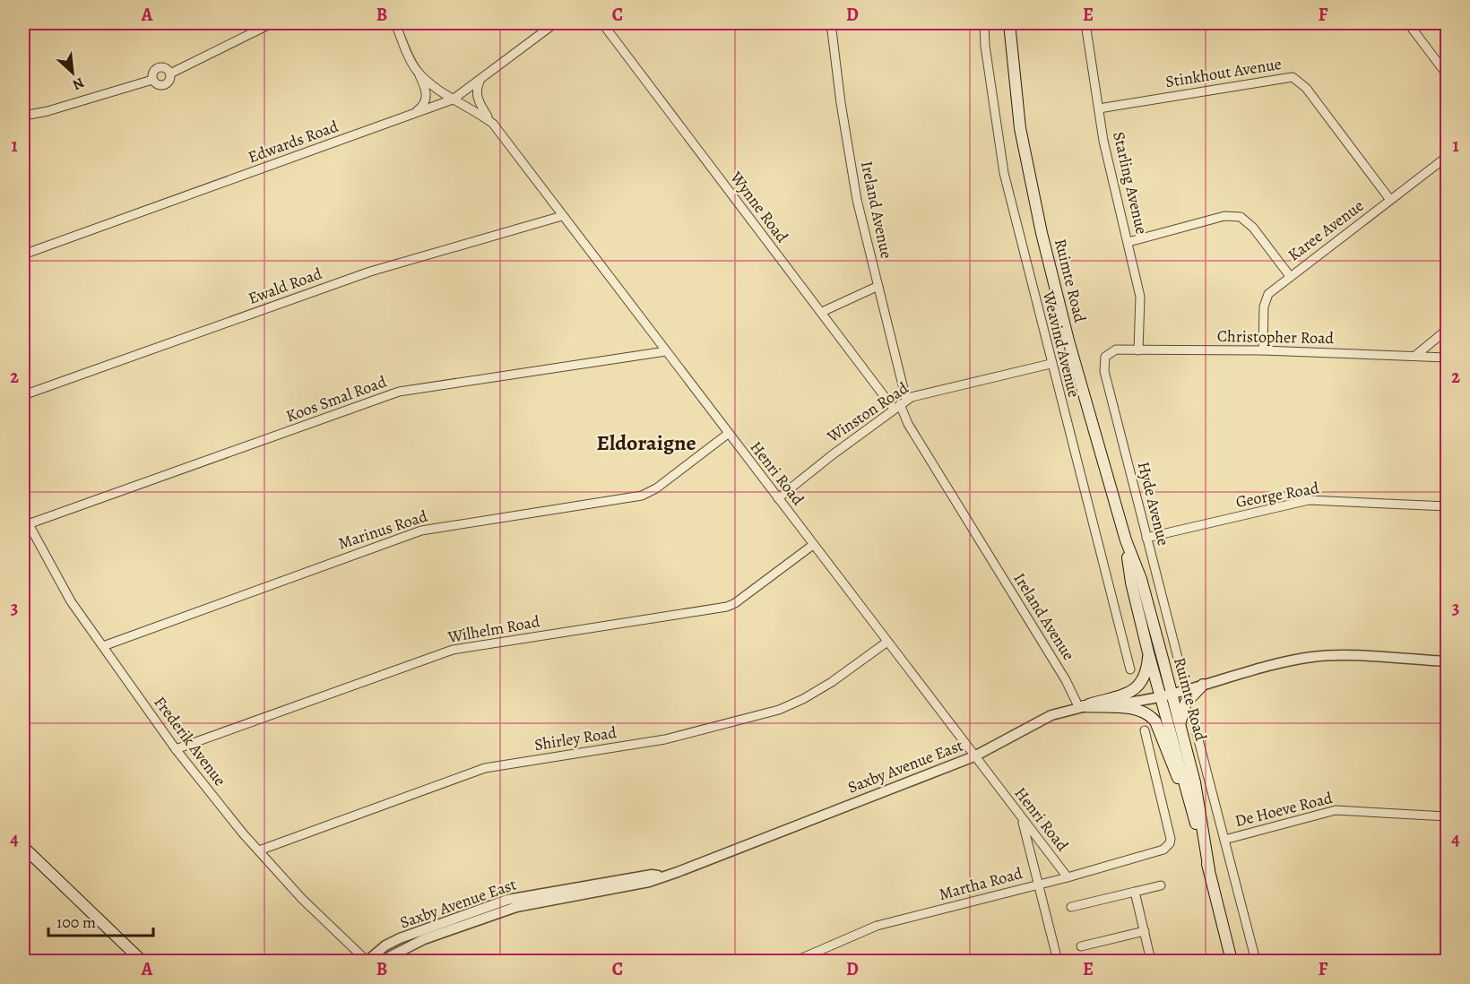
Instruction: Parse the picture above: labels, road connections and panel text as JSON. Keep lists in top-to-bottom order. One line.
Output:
{"streets":{"main road":["Ruimte Road"],"street":["Stinkhout Avenue","Edwards Road","Starling Avenue","Wynne Road","Ireland Avenue","Karee Avenue","Ewald Road","Christopher Road","Weavind Avenue","Koos Smal Road","Winston Road","Henri Road","George Road","Hyde Avenue","Marinus Road","Wilhelm Road","Shirley Road","Frederik Avenue","Saxby Avenue East","De Hoeve Road","Martha Road"]},"crossings":[["Stinkhout Avenue","Starling Avenue"],["Stinkhout Avenue","Karee Avenue"],["Edwards Road","Henri Road"],["Starling Avenue","Christopher Road"],["Wynne Road","Ireland Avenue"],["Wynne Road","Winston Road"],["Ireland Avenue","Winston Road"],["Ireland Avenue","Saxby Avenue East"],["Karee Avenue","Christopher Road"],["Ruimte Road","Saxby Avenue East"],["Ewald Road","Henri Road"],["Christopher Road","Hyde Avenue"],["Weavind Avenue","Winston Road"],["Koos Smal Road","Henri Road"],["Koos Smal Road","Frederik Avenue"],["Winston Road","Henri Road"],["Henri Road","Marinus Road"],["Henri Road","Wilhelm Road"],["Henri Road","Shirley Road"],["Henri Road","Saxby Avenue East"],["Henri Road","Martha Road"],["George Road","Hyde Avenue"],["Marinus Road","Frederik Avenue"],["Wilhelm Road","Frederik Avenue"],["Shirley Road","Frederik Avenue"],["Frederik Avenue","Saxby Avenue East"]],"districts":["Eldoraigne"],"scale_bar":"100 m","north":"bottom right","grid":{"columns":["A","B","C","D","E","F"],"rows":["1","2","3","4"]}}
